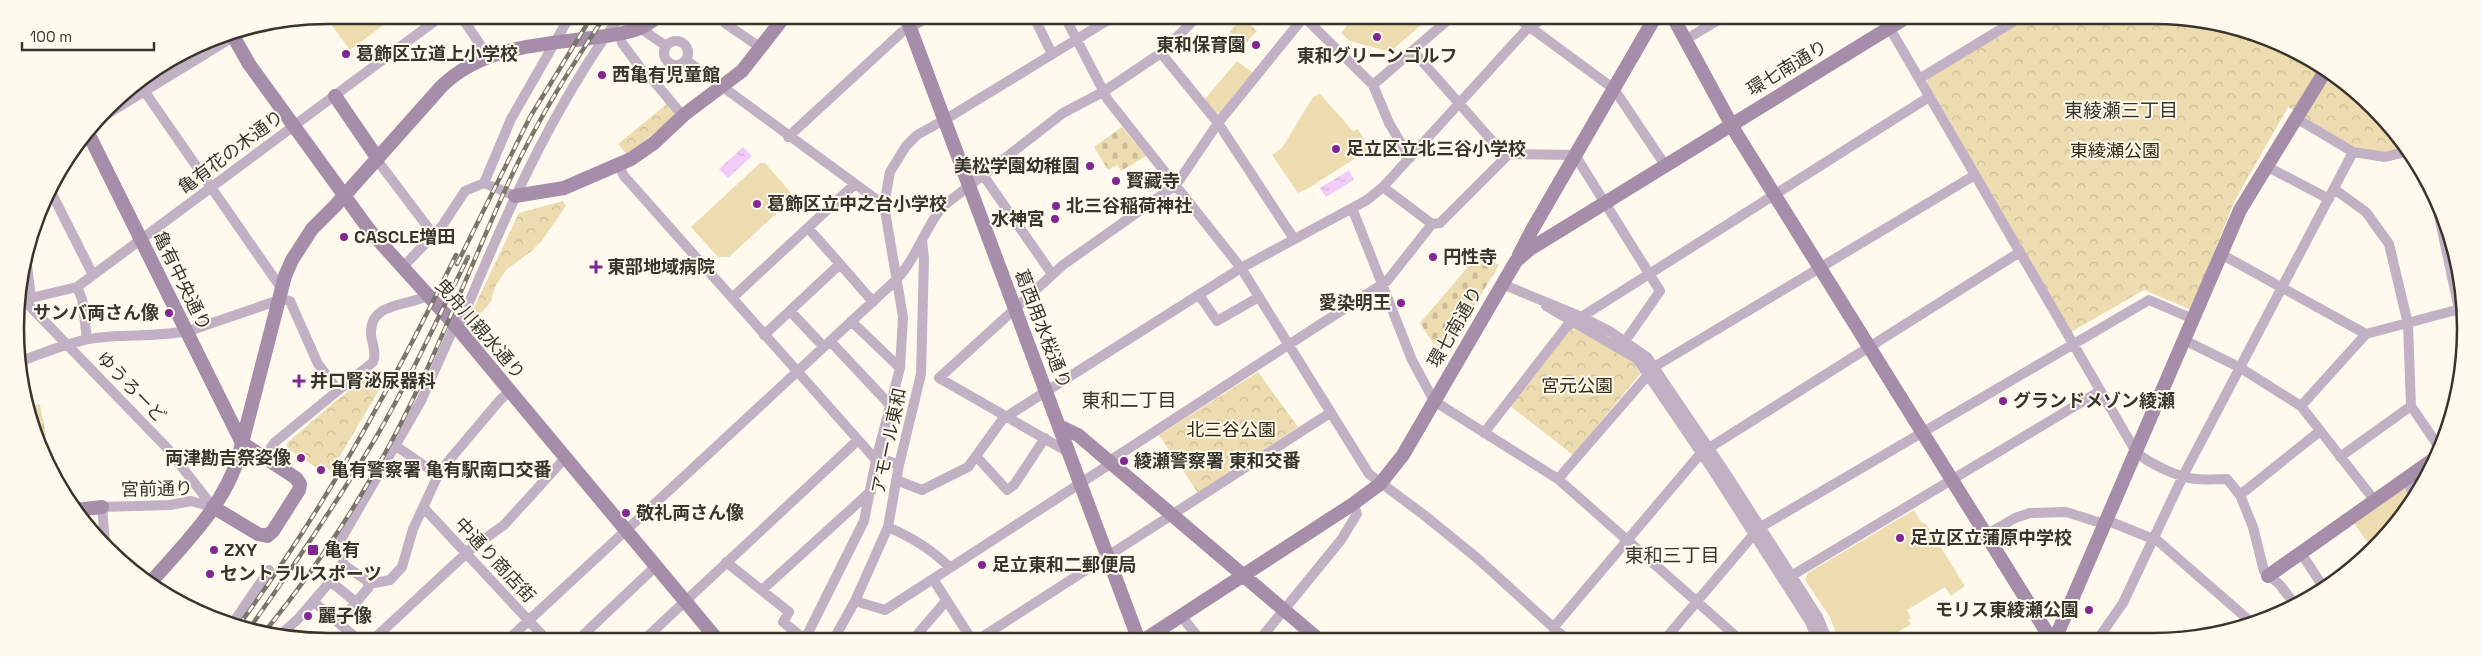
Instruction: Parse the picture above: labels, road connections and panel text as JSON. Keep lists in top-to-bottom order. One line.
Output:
{"streets":{"street":["環七南通り","亀有花の木通り","亀有中央通り","曳舟川親水通り","葛西用水桜通り","ゆうろーど","アモール東和","宮前通り","中通り商店街"]},"crossings":[["亀有花の木通り","亀有中央通り"],["亀有花の木通り","曳舟川親水通り"],["亀有花の木通り","ゆうろーど"],["ゆうろーど","宮前通り"]],"districts":["東綾瀬三丁目","東和二丁目","東和三丁目"],"parks":["東綾瀬公園","宮元公園","北三谷公園"],"places":{"other":["東和グリーンゴルフ","東和保育園","葛飾区立道上小学校","西亀有児童館","足立区立北三谷小学校","美松学園幼稚園","寳藏寺","葛飾区立中之台小学校","北三谷稲荷神社","水神宮","CASCLE増田","円性寺","愛染明王","サンバ両さん像","グランドメゾン綾瀬","両津勘吉祭姿像","綾瀬警察署 東和交番","亀有警察署 亀有駅南口交番","敬礼両さん像","足立区立蒲原中学校","ZXY","足立東和二郵便局","セントラルスポーツ","モリス東綾瀬公園","麗子像"],"health":["東部地域病院","井口腎泌尿器科"],"transit":["亀有"]},"scale_bar":"100 m"}
